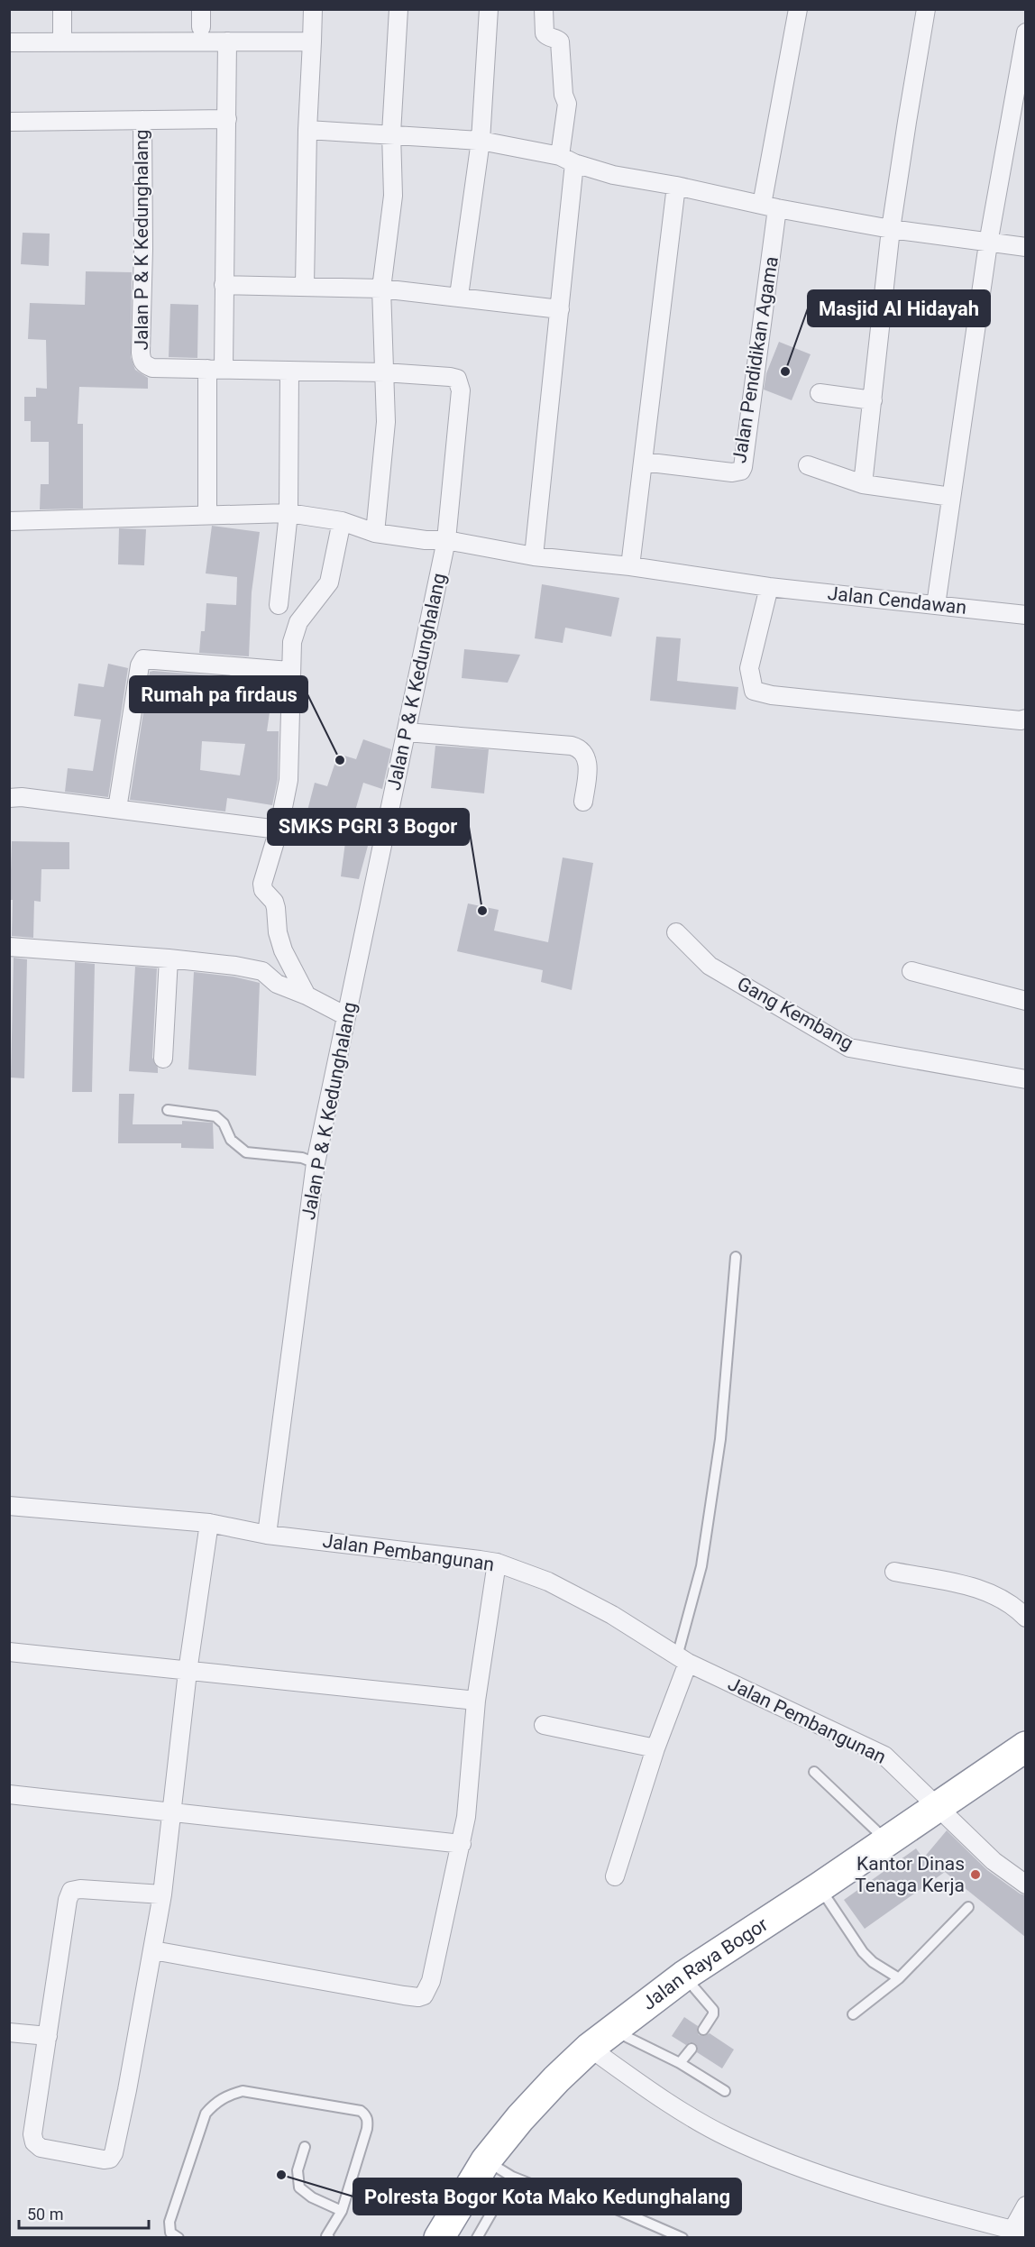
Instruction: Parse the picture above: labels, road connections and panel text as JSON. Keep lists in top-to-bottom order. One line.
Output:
{"streets":{"highway":["Jalan Raya Bogor"],"street":["Jalan P & K Kedunghalang","Jalan Pendidikan Agama","Jalan Cendawan","Gang Kembang","Jalan Pembangunan"]},"crossings":[["Jalan P & K Kedunghalang","Jalan Cendawan"],["Jalan P & K Kedunghalang","Jalan Pembangunan"],["Jalan Pembangunan","Jalan Raya Bogor"]],"places":["Masjid Al Hidayah","Rumah pa firdaus","SMKS PGRI 3 Bogor","Kantor Dinas Tenaga Kerja","Polresta Bogor Kota Mako Kedunghalang"],"scale_bar":"50 m"}
